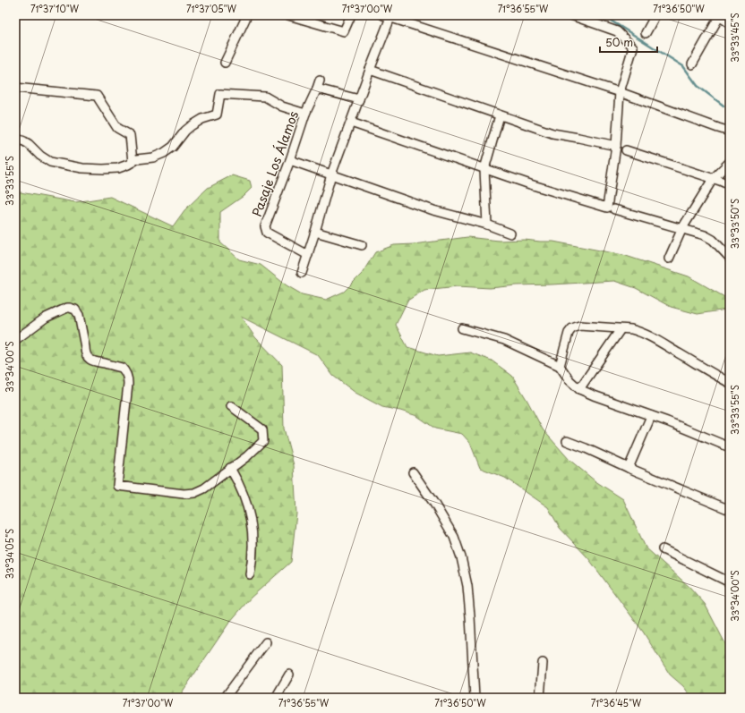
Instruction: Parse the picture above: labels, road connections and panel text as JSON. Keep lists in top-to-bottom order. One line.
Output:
{"streets":{"street":["Pasaje Los Álamos"]},"scale_bar":"50 m","coordinates":["71°37'10\"W","71°37'05\"W","71°37'00\"W","71°36'55\"W","71°36'50\"W","33°33'45\"S","33°33'55\"S","33°33'50\"S","33°34'00\"S","33°34'05\"S","71°36'45\"W"]}
